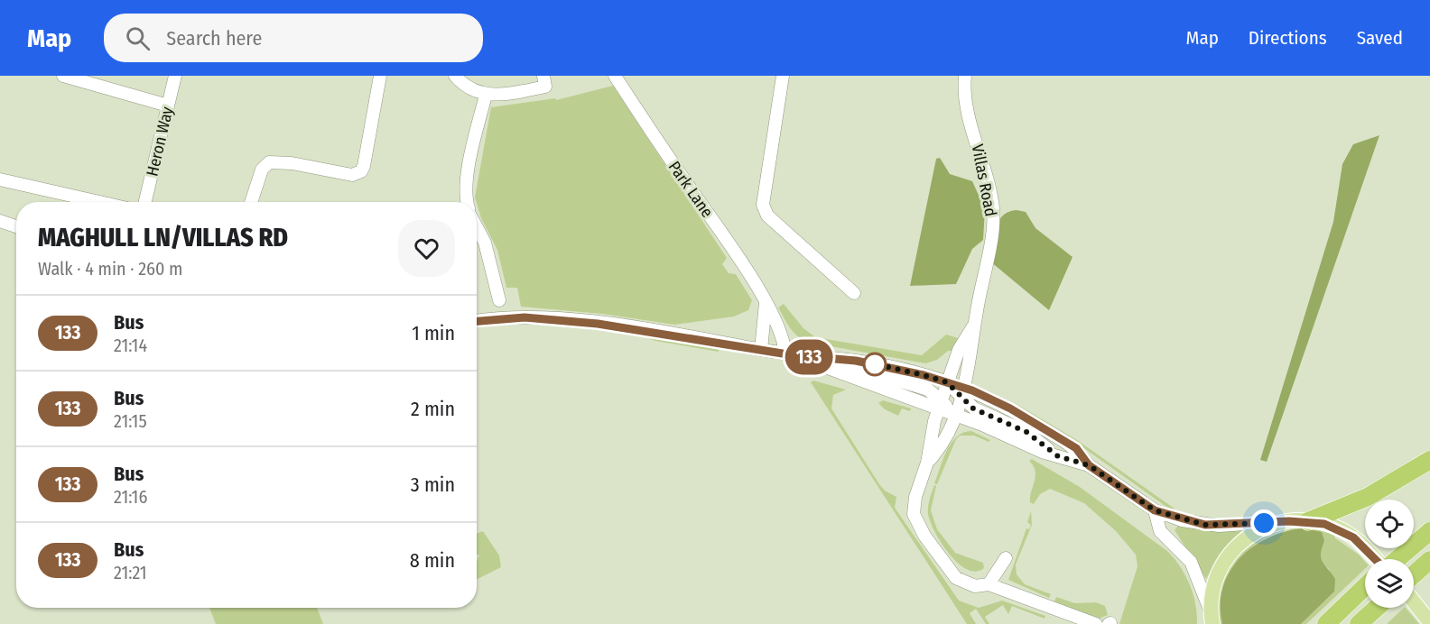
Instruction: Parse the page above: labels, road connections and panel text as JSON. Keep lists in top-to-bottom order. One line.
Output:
{"streets":{"street":["Heron Way","Villas Road","Park Lane"]},"lines":["bus line 133"],"page":{"header":"Map","search":"Search here","nav":["Map","Directions","Saved"],"on_map":"133","heading":["MAGHULL LN/VILLAS RD","Walk · 4 min · 260 m"],"list":[{"mark":"133","name":"Bus","note":"21:14","value":"1 min"},{"mark":"133","name":"Bus","note":"21:15","value":"2 min"},{"mark":"133","name":"Bus","note":"21:16","value":"3 min"},{"mark":"133","name":"Bus","note":"21:21","value":"8 min"}]}}
